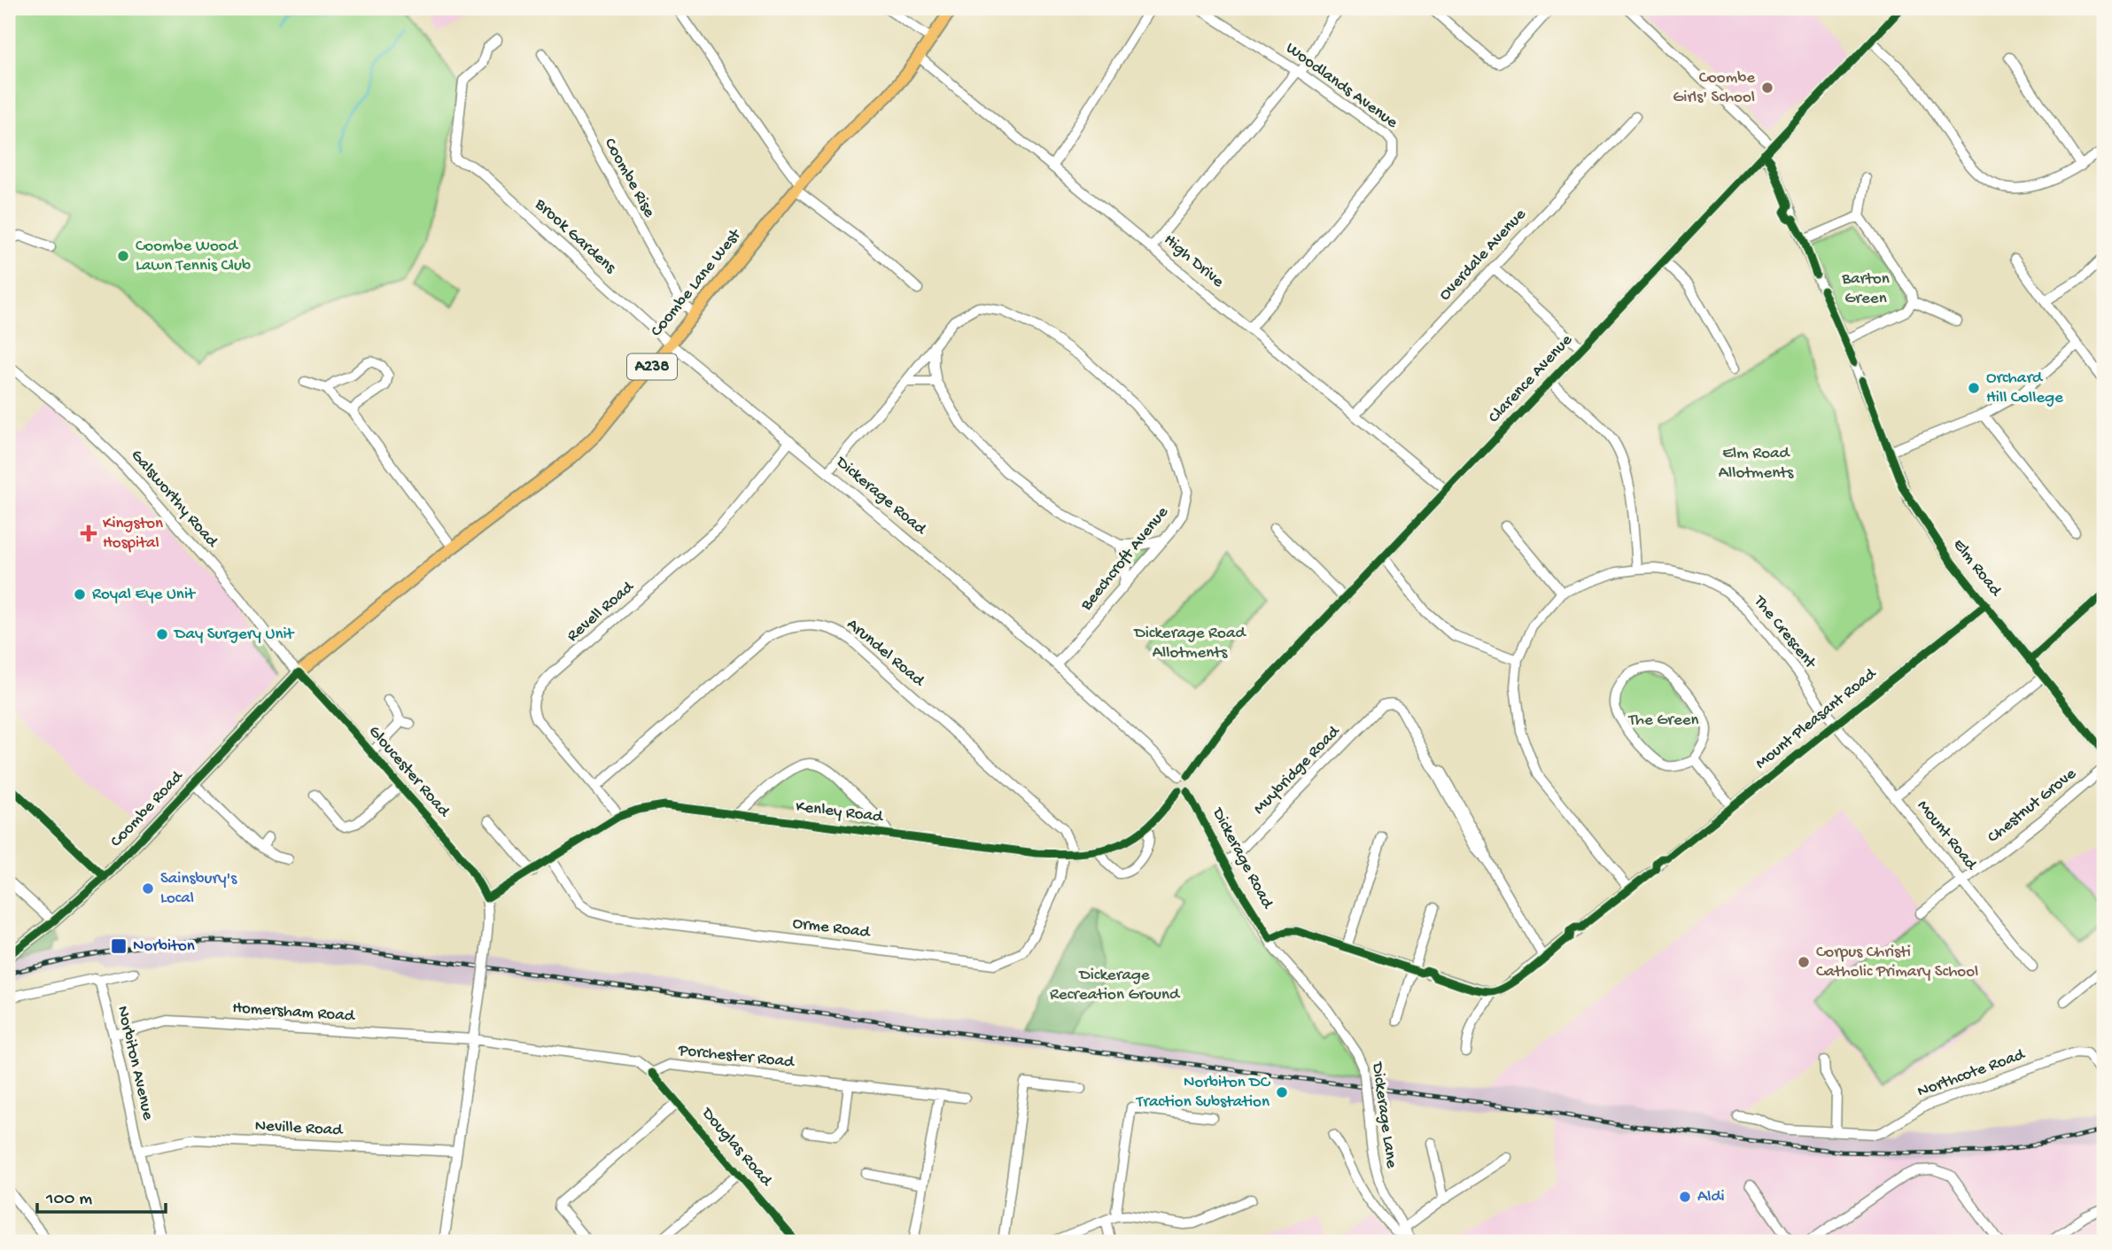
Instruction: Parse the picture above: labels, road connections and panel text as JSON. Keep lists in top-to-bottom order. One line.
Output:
{"streets":{"main road":["Coombe Lane West","A238","Coombe Road"],"street":["Woodlands Avenue","Coombe Rise","Brook Gardens","Overdale Avenue","High Drive","Clarence Avenue","Dickerage Road","Galsworthy Road","Beechcroft Avenue","Elm Road","Revell Road","The Crescent","Arundel Road","Mount Pleasant Road","Muybridge Road","Gloucester Road","Chestnut Grove","Kenley Road","Mount Road","Orme Road","Homersham Road","Porchester Road","Norbiton Avenue","Northcote Road","Dickerage Lane","Neville Road","Douglas Road"]},"crossings":[["Woodlands Avenue","High Drive"],["Coombe Rise","Coombe Lane West"],["Brook Gardens","Coombe Lane West"],["Brook Gardens","Dickerage Road"],["Overdale Avenue","High Drive"],["High Drive","Coombe Lane West"],["High Drive","Clarence Avenue"],["Coombe Lane West","Dickerage Road"],["Coombe Lane West","Galsworthy Road"],["Coombe Lane West","Gloucester Road"],["Coombe Lane West","Coombe Road"],["Clarence Avenue","Dickerage Road"],["Clarence Avenue","Elm Road"],["Dickerage Road","Beechcroft Avenue"],["Dickerage Road","Revell Road"],["Dickerage Road","Muybridge Road"],["Dickerage Road","Kenley Road"],["Dickerage Road","Dickerage Lane"],["Galsworthy Road","Gloucester Road"],["Galsworthy Road","Coombe Road"],["Elm Road","Mount Pleasant Road"],["Revell Road","Arundel Road"],["Revell Road","Kenley Road"],["The Crescent","Mount Pleasant Road"],["The Crescent","Mount Road"],["Arundel Road","Kenley Road"],["Mount Pleasant Road","Muybridge Road"],["Mount Pleasant Road","Mount Road"],["Gloucester Road","Coombe Road"],["Gloucester Road","Kenley Road"],["Gloucester Road","Homersham Road"],["Gloucester Road","Neville Road"],["Chestnut Grove","Mount Road"],["Kenley Road","Orme Road"],["Homersham Road","Norbiton Avenue"],["Porchester Road","Douglas Road"],["Norbiton Avenue","Neville Road"]],"parks":["Barton Green","Elm Road Allotments","Dickerage Road Allotments","The Green","Dickerage Recreation Ground"],"places":{"other":["Coombe Girls' School","Coombe Wood Lawn Tennis Club","Orchard Hill College","Royal Eye Unit","Day Surgery Unit","Sainsbury's Local","Corpus Christi Catholic Primary School","Norbiton DC Traction Substation","Aldi"],"health":["Kingston Hospital"],"transit":["Norbiton"]},"scale_bar":"100 m"}
